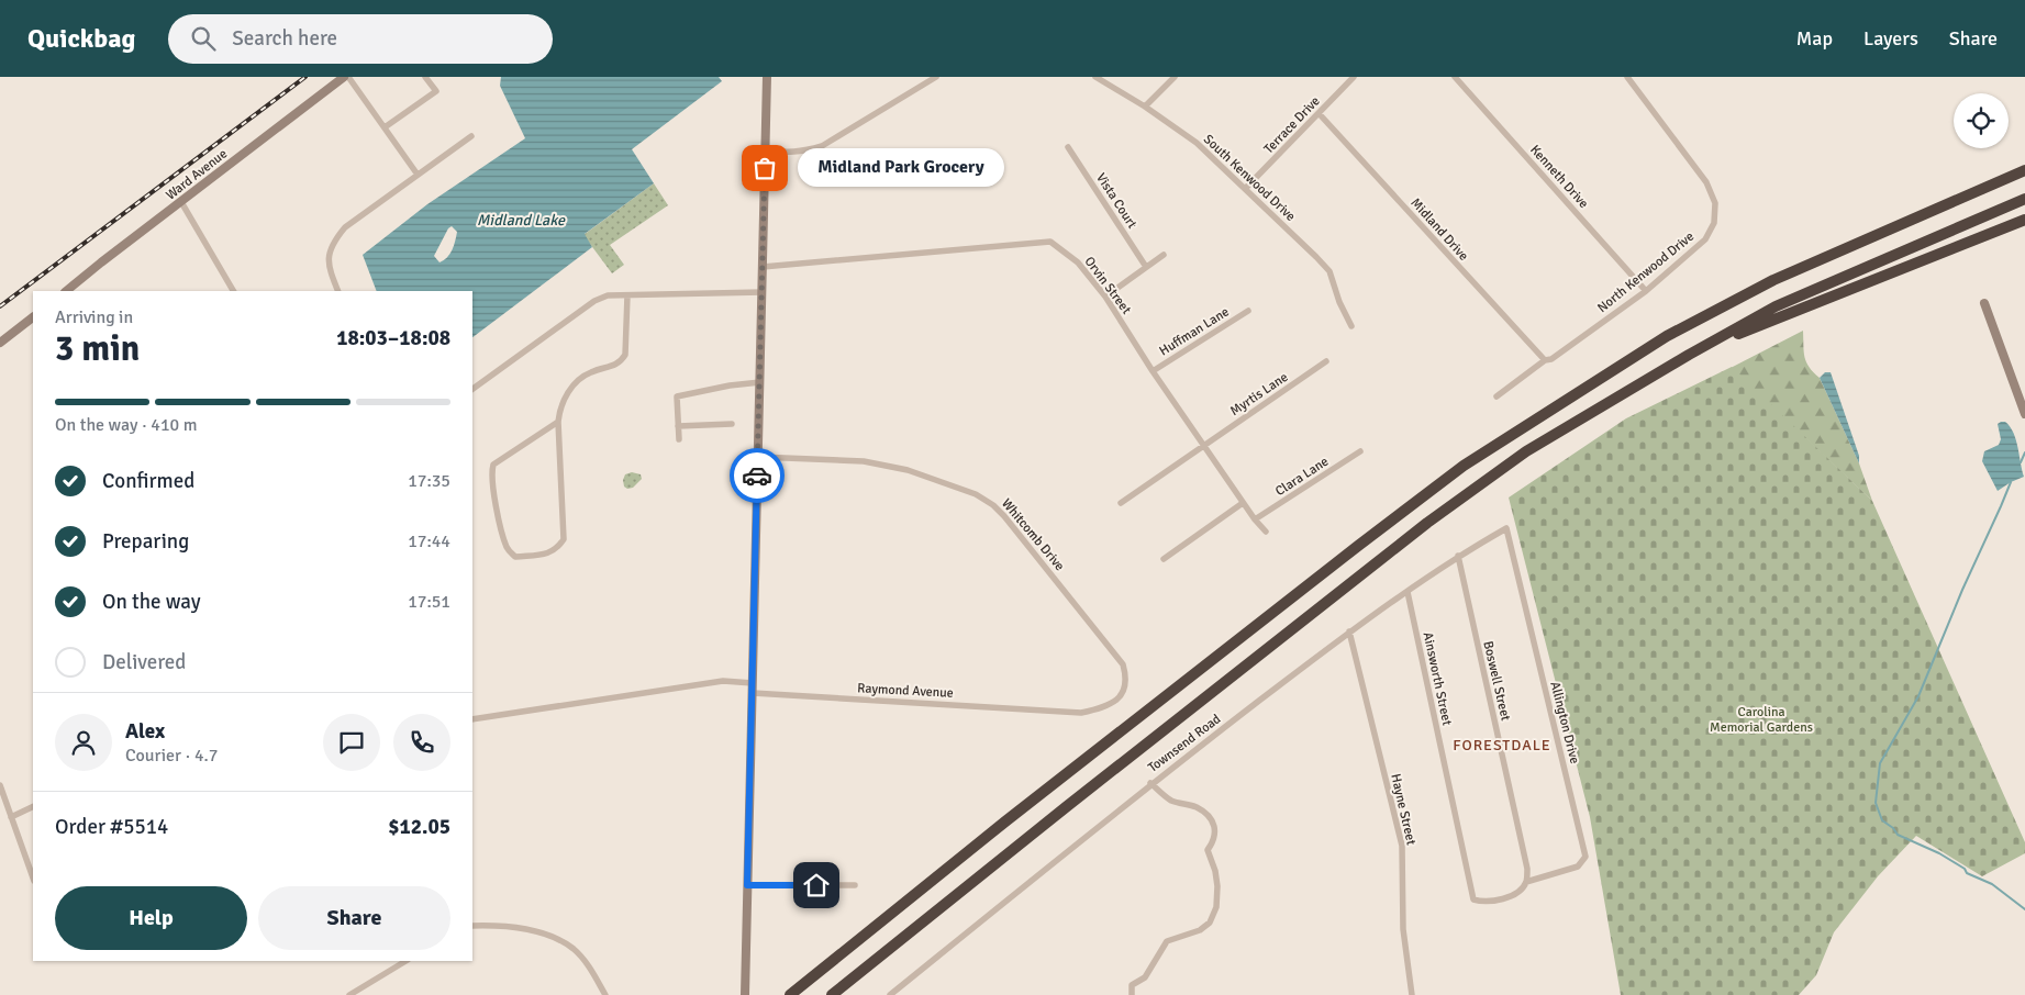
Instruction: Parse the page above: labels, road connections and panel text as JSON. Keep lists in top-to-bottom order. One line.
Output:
{"streets":{"street":["Terrace Drive","Ward Avenue","Kenneth Drive","South Kenwood Drive","Vista Court","Midland Drive","North Kenwood Drive","Orvin Street","Huffman Lane","Myrtis Lane","Clara Lane","Whitcomb Drive","Ainsworth Street","Boswell Street","Raymond Avenue","Allington Drive","Townsend Road","Hayne Street"]},"crossings":[["Terrace Drive","South Kenwood Drive"],["Terrace Drive","Midland Drive"],["Kenneth Drive","North Kenwood Drive"],["Midland Drive","North Kenwood Drive"],["Orvin Street","Huffman Lane"],["Orvin Street","Myrtis Lane"],["Orvin Street","Clara Lane"],["Whitcomb Drive","Raymond Avenue"],["Ainsworth Street","Boswell Street"],["Ainsworth Street","Allington Drive"],["Ainsworth Street","Townsend Road"],["Boswell Street","Allington Drive"],["Boswell Street","Townsend Road"],["Allington Drive","Townsend Road"],["Townsend Road","Hayne Street"]],"districts":["FORESTDALE"],"water":["Midland Lake"],"parks":["Carolina Memorial Gardens"],"places":["Midland Park Grocery"],"page":{"header":"Quickbag","search":"Search here","nav":["Map","Layers","Share"],"bubble":"Midland Park Grocery","heading":["3 min","Arriving in","18:03–18:08"],"panel":["Alex","Courier · 4.7","Order #5514","$12.05"],"bar":"On the way · 410 m","list":[["Confirmed","17:35"],["Preparing","17:44"],["On the way","17:51"],"Delivered"],"buttons":["Help","Share"]}}
